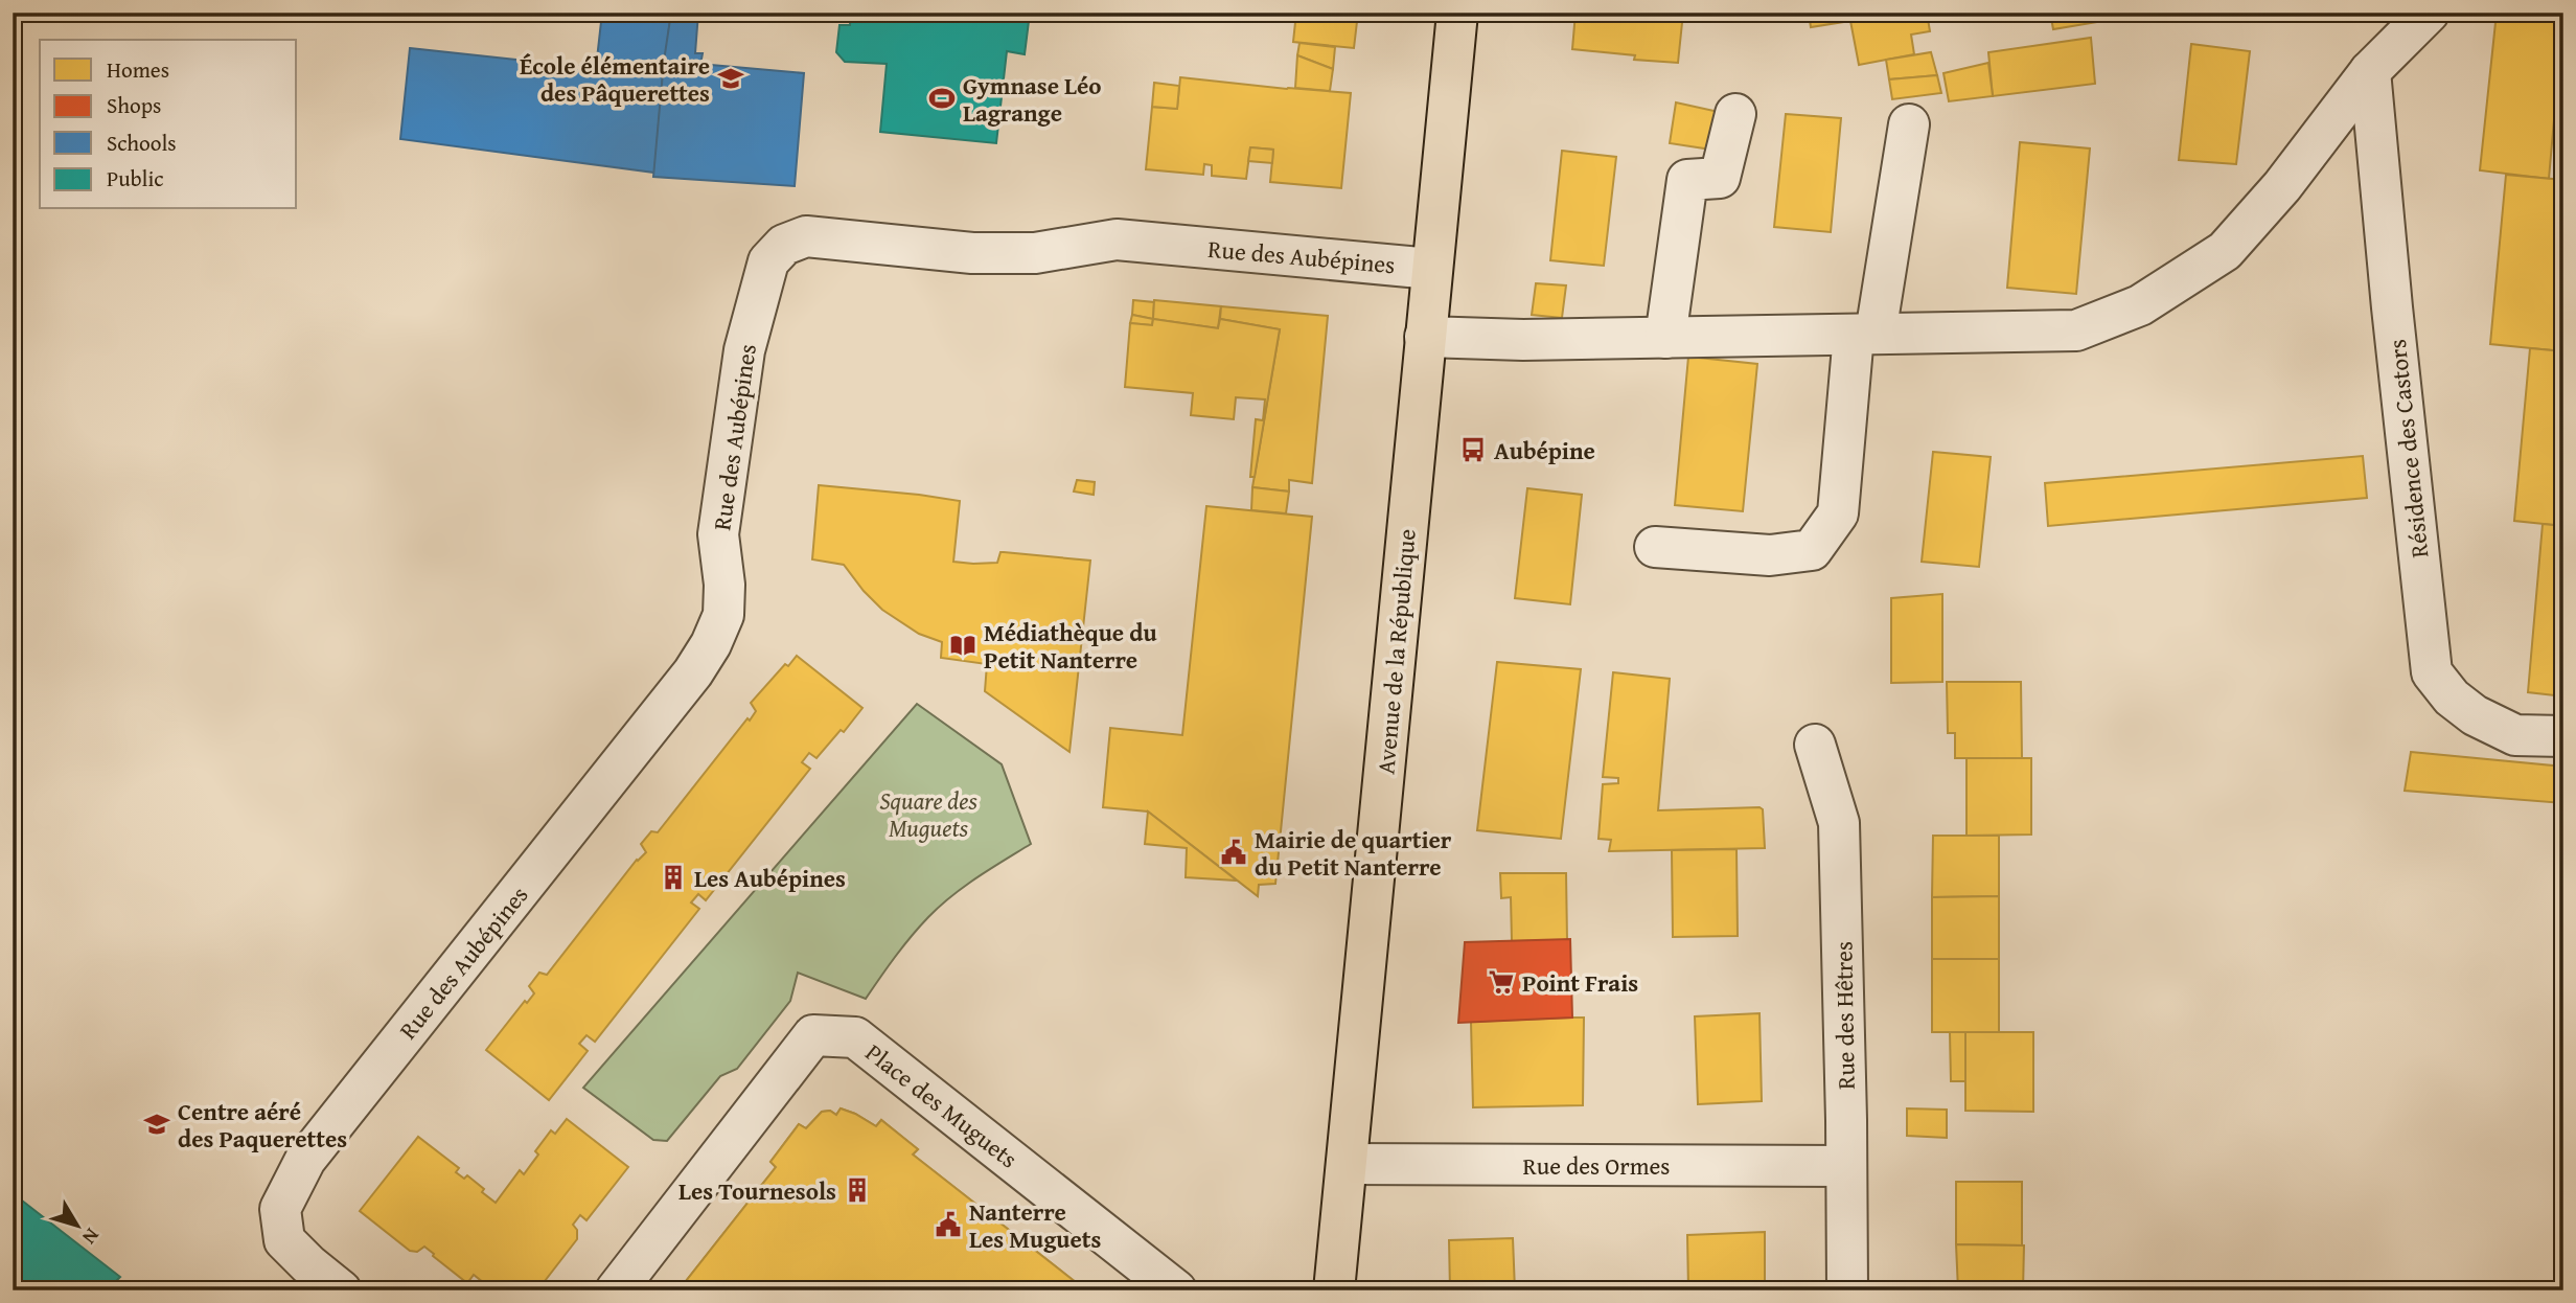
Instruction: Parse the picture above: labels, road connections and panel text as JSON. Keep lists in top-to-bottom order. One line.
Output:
{"streets":{"main road":["Avenue de la République"],"street":["Rue des Aubépines","Résidence des Castors","Rue des Hêtres","Place des Muguets","Rue des Ormes"]},"crossings":[["Rue des Aubépines","Avenue de la République"],["Avenue de la République","Rue des Ormes"],["Rue des Hêtres","Rue des Ormes"]],"parks":["Square des Muguets"],"places":{"school or university":["École élémentaire des Pâquerettes","Centre aéré des Paquerettes"],"sports":["Gymnase Léo Lagrange"],"bus stop":["Aubépine"],"library":["Médiathèque du Petit Nanterre"],"public building":["Mairie de quartier du Petit Nanterre","Nanterre Les Muguets"],"building":["Les Aubépines","Les Tournesols"],"supermarket":["Point Frais"]},"legend":["Homes","Shops","Schools","Public"],"north":"bottom right"}
